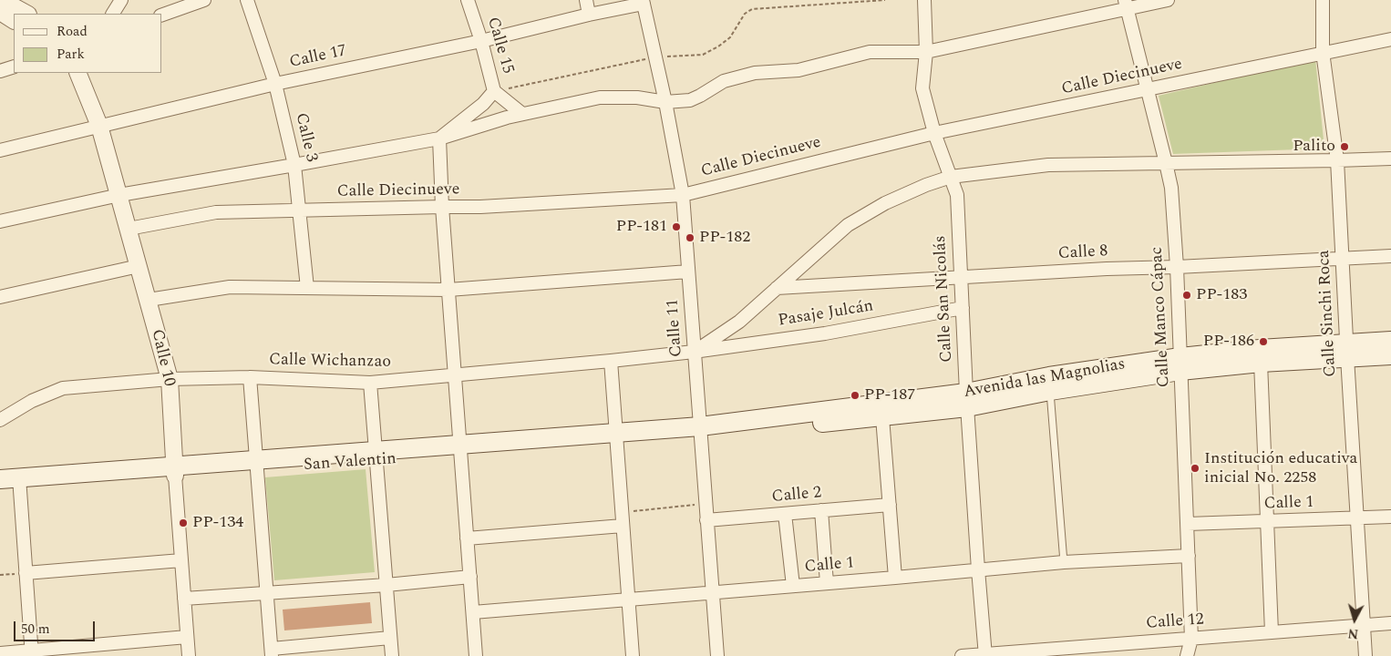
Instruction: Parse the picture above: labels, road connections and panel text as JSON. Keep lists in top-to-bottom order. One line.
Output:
{"streets":{"main road":["Avenida las Magnolias","San Valentin"],"street":["Calle 15","Calle 17","Calle Diecinueve","Calle 3","Calle 8","Calle San Nicolás","Calle Sinchi Roca","Pasaje Julcán","Calle Manco Cápac","Calle 11","Calle 10","Calle Wichanzao","Calle 2","Calle 1","Calle 12"]},"crossings":[["Calle 15","Calle 17"],["Calle 17","Calle 3"],["Calle 17","Calle 11"],["Calle 17","Calle 10"],["Calle Diecinueve","Calle 3"],["Calle Diecinueve","Calle San Nicolás"],["Calle Diecinueve","Calle Sinchi Roca"],["Calle Diecinueve","Calle Manco Cápac"],["Calle Diecinueve","Calle 11"],["Calle Diecinueve","Calle 10"],["Calle 8","Calle San Nicolás"],["Calle 8","Calle Sinchi Roca"],["Calle 8","Calle Manco Cápac"],["Calle San Nicolás","Pasaje Julcán"],["Calle San Nicolás","Avenida las Magnolias"],["Calle San Nicolás","Calle 1"],["Calle San Nicolás","Calle 12"],["Calle Sinchi Roca","Avenida las Magnolias"],["Calle Sinchi Roca","Calle 1"],["Calle Sinchi Roca","Calle 12"],["Pasaje Julcán","Calle 11"],["Pasaje Julcán","Calle Wichanzao"],["Calle Manco Cápac","Avenida las Magnolias"],["Calle Manco Cápac","Calle 1"],["Calle Manco Cápac","Calle 12"],["Calle 11","Calle Wichanzao"],["Calle 11","Avenida las Magnolias"],["Calle 11","San Valentin"],["Calle 11","Calle 2"],["Calle 11","Calle 1"],["Calle 10","Calle Wichanzao"],["Calle 10","San Valentin"],["Avenida las Magnolias","San Valentin"]],"places":["Palito","PP-181","PP-182","PP-183","PP-186","PP-187","Institución educativa inicial No. 2258","PP-134"],"legend":["Road","Park"],"scale_bar":"50 m","north":"bottom"}
